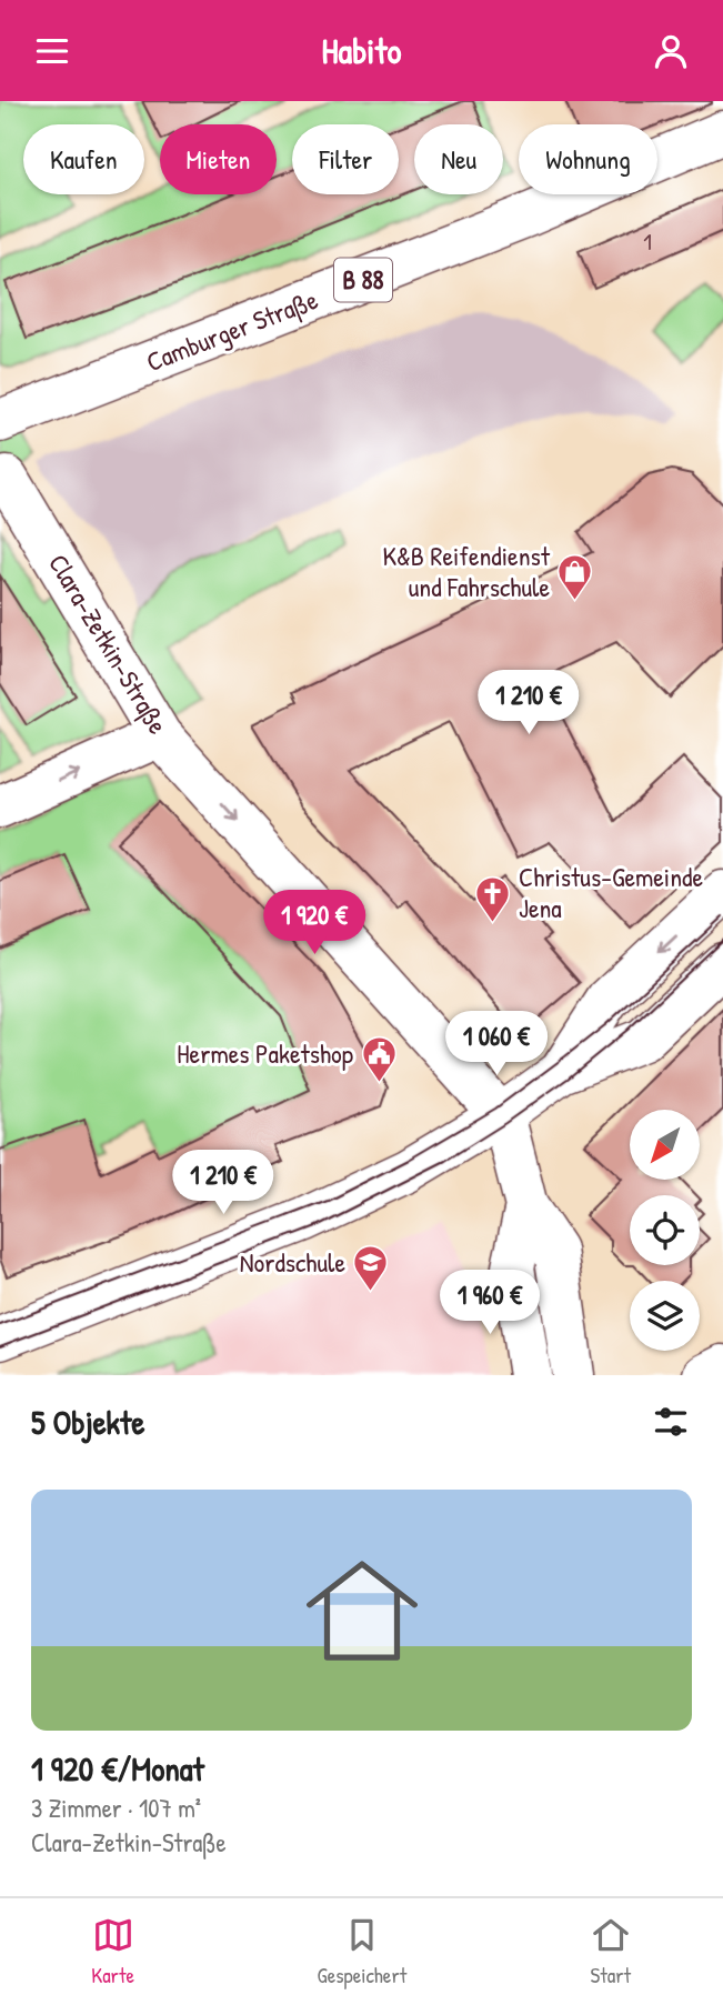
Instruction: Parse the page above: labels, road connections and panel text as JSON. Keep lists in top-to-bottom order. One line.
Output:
{"streets":{"street":["B 88","Camburger Straße","Clara-Zetkin-Straße"]},"one_way":["Clara-Zetkin-Straße"],"places":{"shop":["K&B Reifendienst und Fahrschule"],"church":["Christus-Gemeinde Jena"],"public building":["Hermes Paketshop"],"school or university":["Nordschule"]},"house_numbers":["1"],"north":"bottom left","page":{"header":"Habito","chip":["Kaufen","Mieten","Filter","Neu","Wohnung"],"price":["1 210 €","1 920 €","1 060 €","1 210 €","1 960 €"],"heading":"5 Objekte","list":[{"name":"1 920 €/Monat","note":"3 Zimmer · 107 m² · Clara-Zetkin-Straße"}],"tabs":["Karte","Gespeichert","Start"]}}
